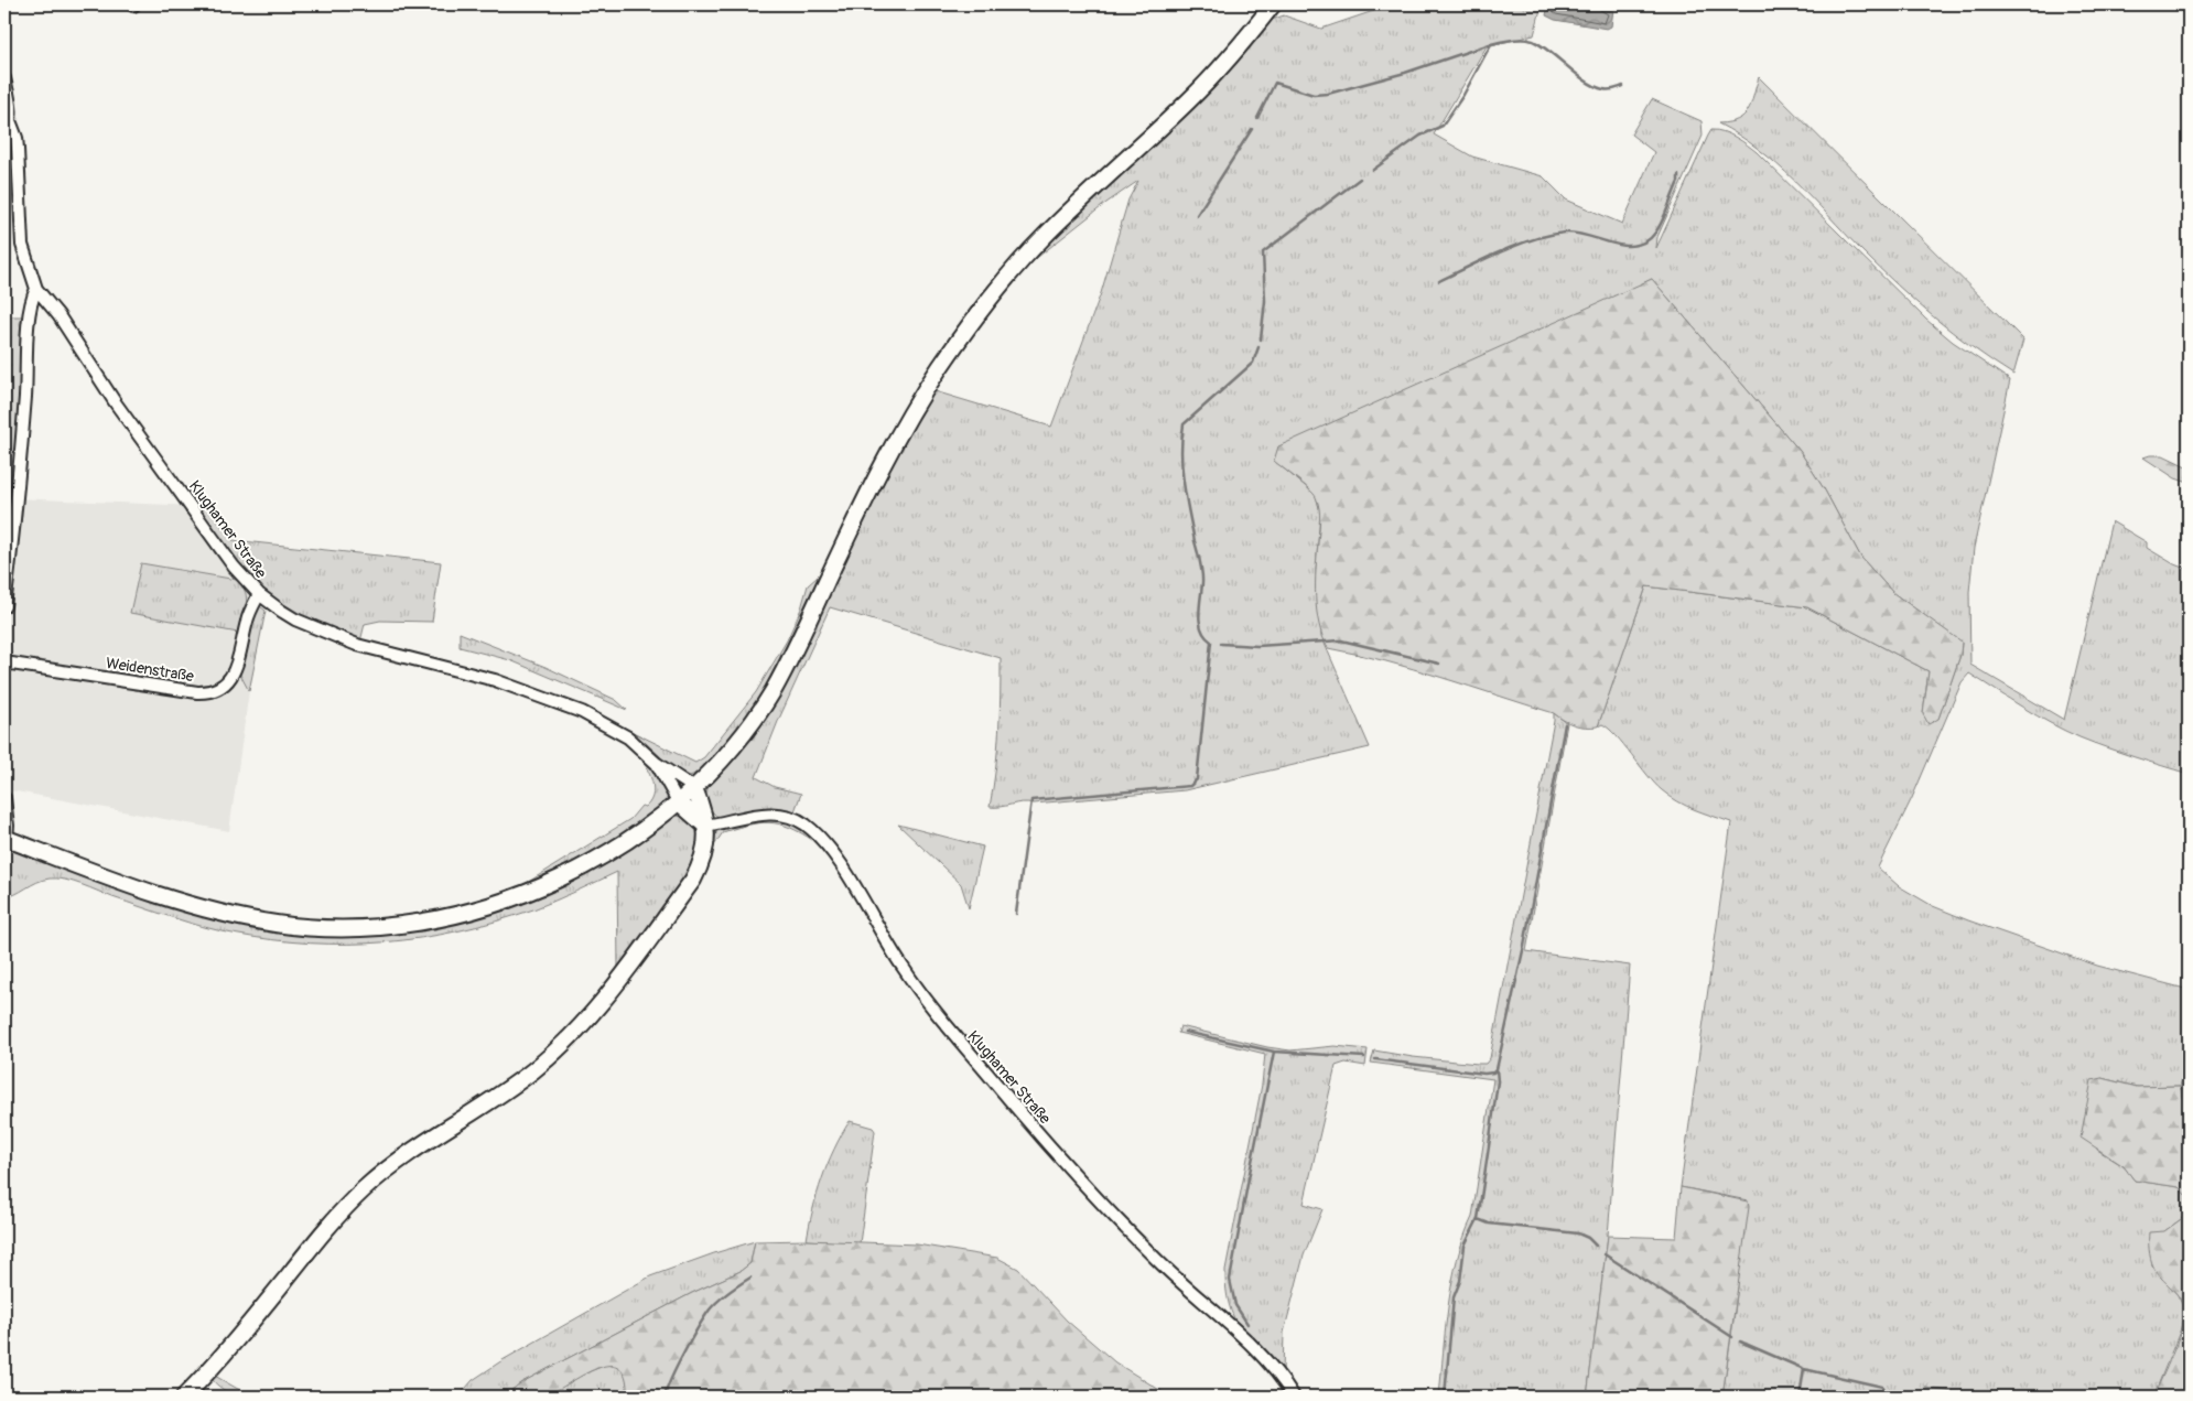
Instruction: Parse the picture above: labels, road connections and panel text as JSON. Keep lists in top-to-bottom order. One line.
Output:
{"streets":{"street":["Klughamer Straße","Weidenstraße"]},"crossings":[["Klughamer Straße","Weidenstraße"]]}
